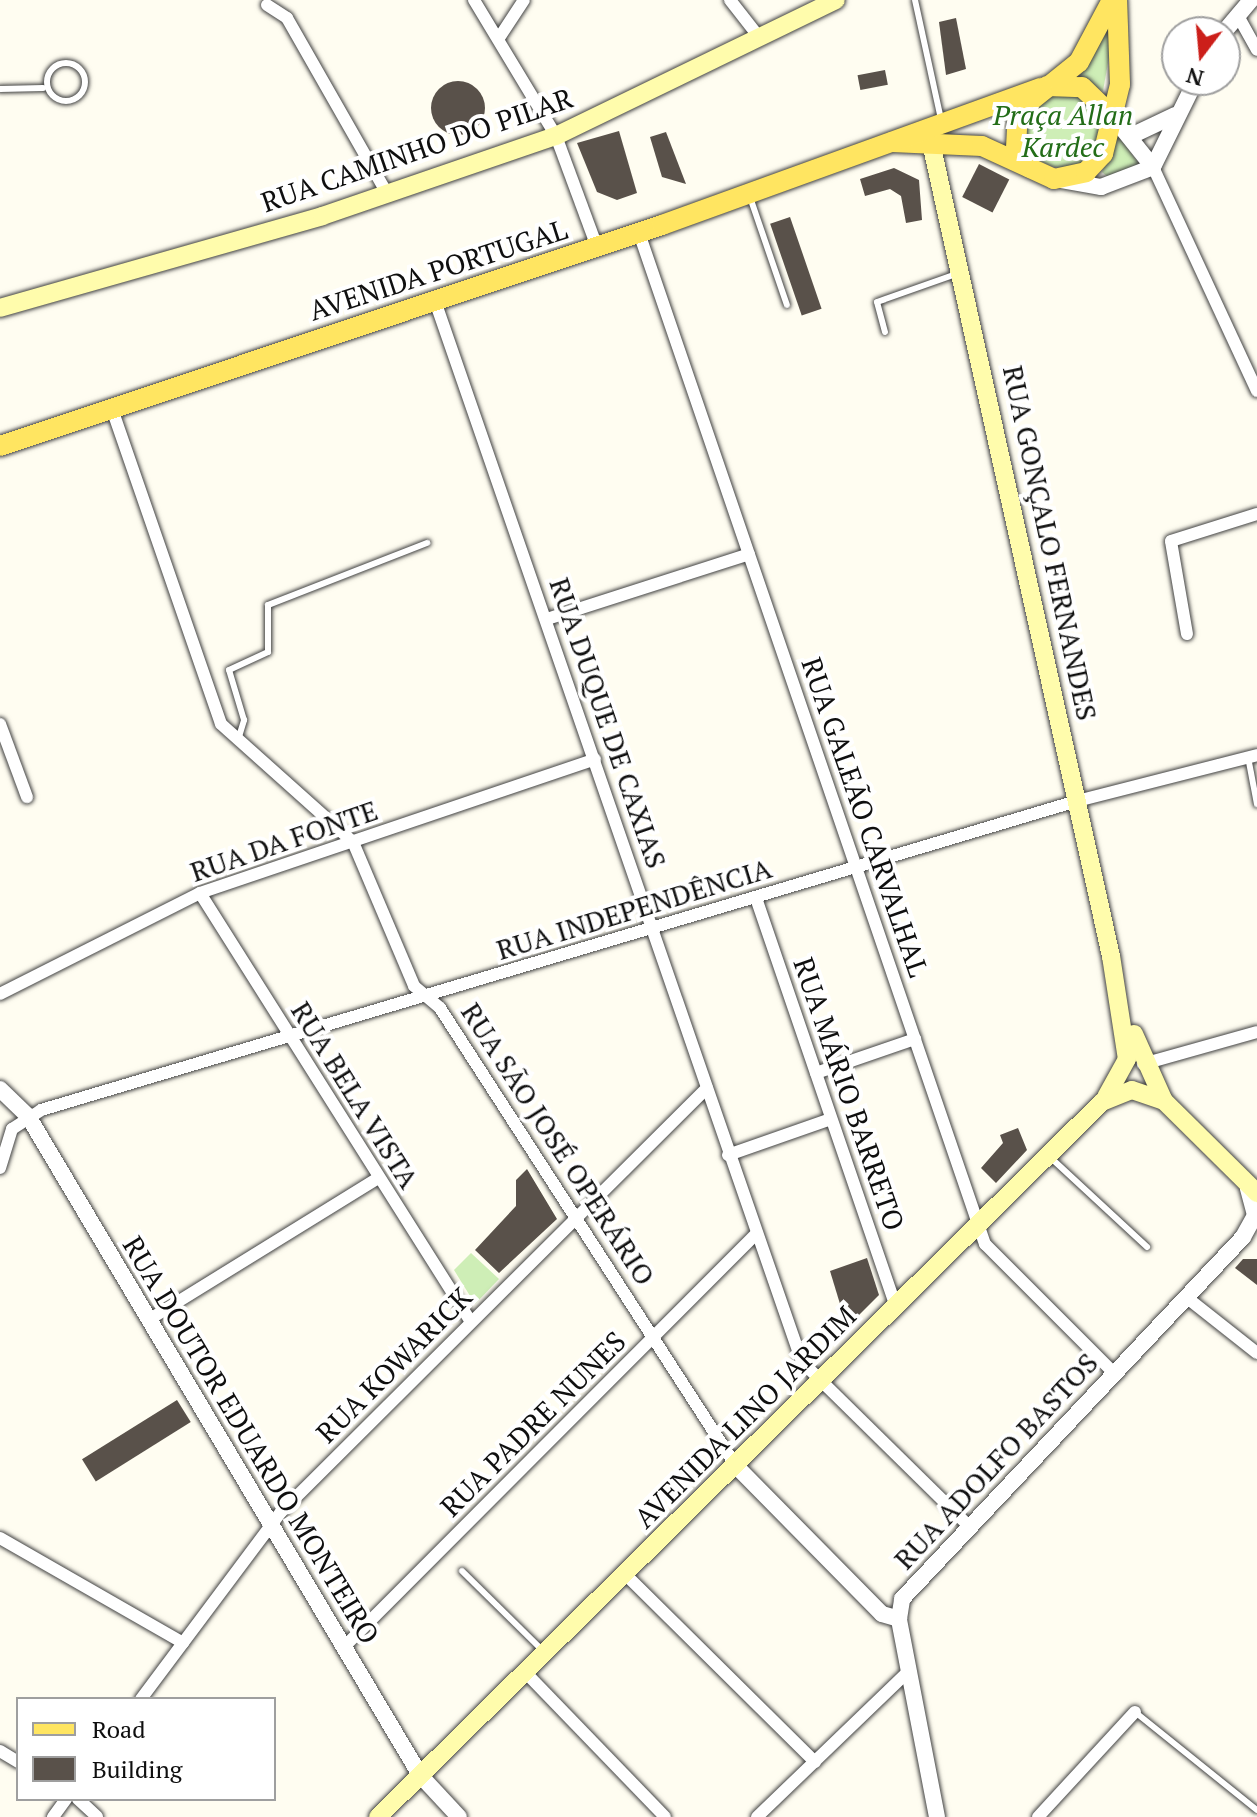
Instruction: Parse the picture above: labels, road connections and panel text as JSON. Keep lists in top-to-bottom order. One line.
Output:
{"streets":{"main road":["RUA CAMINHO DO PILAR","AVENIDA PORTUGAL","RUA GONÇALO FERNANDES","AVENIDA LINO JARDIM"],"street":["RUA DUQUE DE CAXIAS","RUA GALEÃO CARVALHAL","RUA DA FONTE","RUA INDEPENDÊNCIA","RUA MÁRIO BARRETO","RUA BELA VISTA","RUA SÃO JOSÉ OPERÁRIO","RUA KOWARICK","RUA PADRE NUNES","RUA DOUTOR EDUARDO MONTEIRO","RUA ADOLFO BASTOS"]},"crossings":[["AVENIDA PORTUGAL","RUA GONÇALO FERNANDES"],["AVENIDA PORTUGAL","RUA DUQUE DE CAXIAS"],["AVENIDA PORTUGAL","RUA GALEÃO CARVALHAL"],["AVENIDA PORTUGAL","RUA SÃO JOSÉ OPERÁRIO"],["RUA GONÇALO FERNANDES","RUA INDEPENDÊNCIA"],["RUA GONÇALO FERNANDES","AVENIDA LINO JARDIM"],["RUA GONÇALO FERNANDES","RUA ADOLFO BASTOS"],["RUA DUQUE DE CAXIAS","RUA DA FONTE"],["RUA DUQUE DE CAXIAS","RUA INDEPENDÊNCIA"],["RUA DUQUE DE CAXIAS","RUA KOWARICK"],["RUA DUQUE DE CAXIAS","AVENIDA LINO JARDIM"],["RUA DUQUE DE CAXIAS","RUA PADRE NUNES"],["RUA DUQUE DE CAXIAS","RUA ADOLFO BASTOS"],["RUA GALEÃO CARVALHAL","RUA INDEPENDÊNCIA"],["RUA GALEÃO CARVALHAL","AVENIDA LINO JARDIM"],["RUA GALEÃO CARVALHAL","RUA ADOLFO BASTOS"],["RUA DA FONTE","RUA BELA VISTA"],["RUA DA FONTE","RUA SÃO JOSÉ OPERÁRIO"],["RUA INDEPENDÊNCIA","RUA MÁRIO BARRETO"],["RUA INDEPENDÊNCIA","RUA BELA VISTA"],["RUA INDEPENDÊNCIA","RUA SÃO JOSÉ OPERÁRIO"],["RUA INDEPENDÊNCIA","RUA DOUTOR EDUARDO MONTEIRO"],["RUA MÁRIO BARRETO","AVENIDA LINO JARDIM"],["RUA BELA VISTA","RUA KOWARICK"],["RUA SÃO JOSÉ OPERÁRIO","RUA KOWARICK"],["RUA SÃO JOSÉ OPERÁRIO","AVENIDA LINO JARDIM"],["RUA SÃO JOSÉ OPERÁRIO","RUA PADRE NUNES"],["RUA SÃO JOSÉ OPERÁRIO","RUA ADOLFO BASTOS"],["RUA KOWARICK","RUA DOUTOR EDUARDO MONTEIRO"],["AVENIDA LINO JARDIM","RUA DOUTOR EDUARDO MONTEIRO"],["RUA PADRE NUNES","RUA DOUTOR EDUARDO MONTEIRO"]],"parks":["Praça Allan Kardec"],"legend":["Road","Building"],"north":"bottom"}
